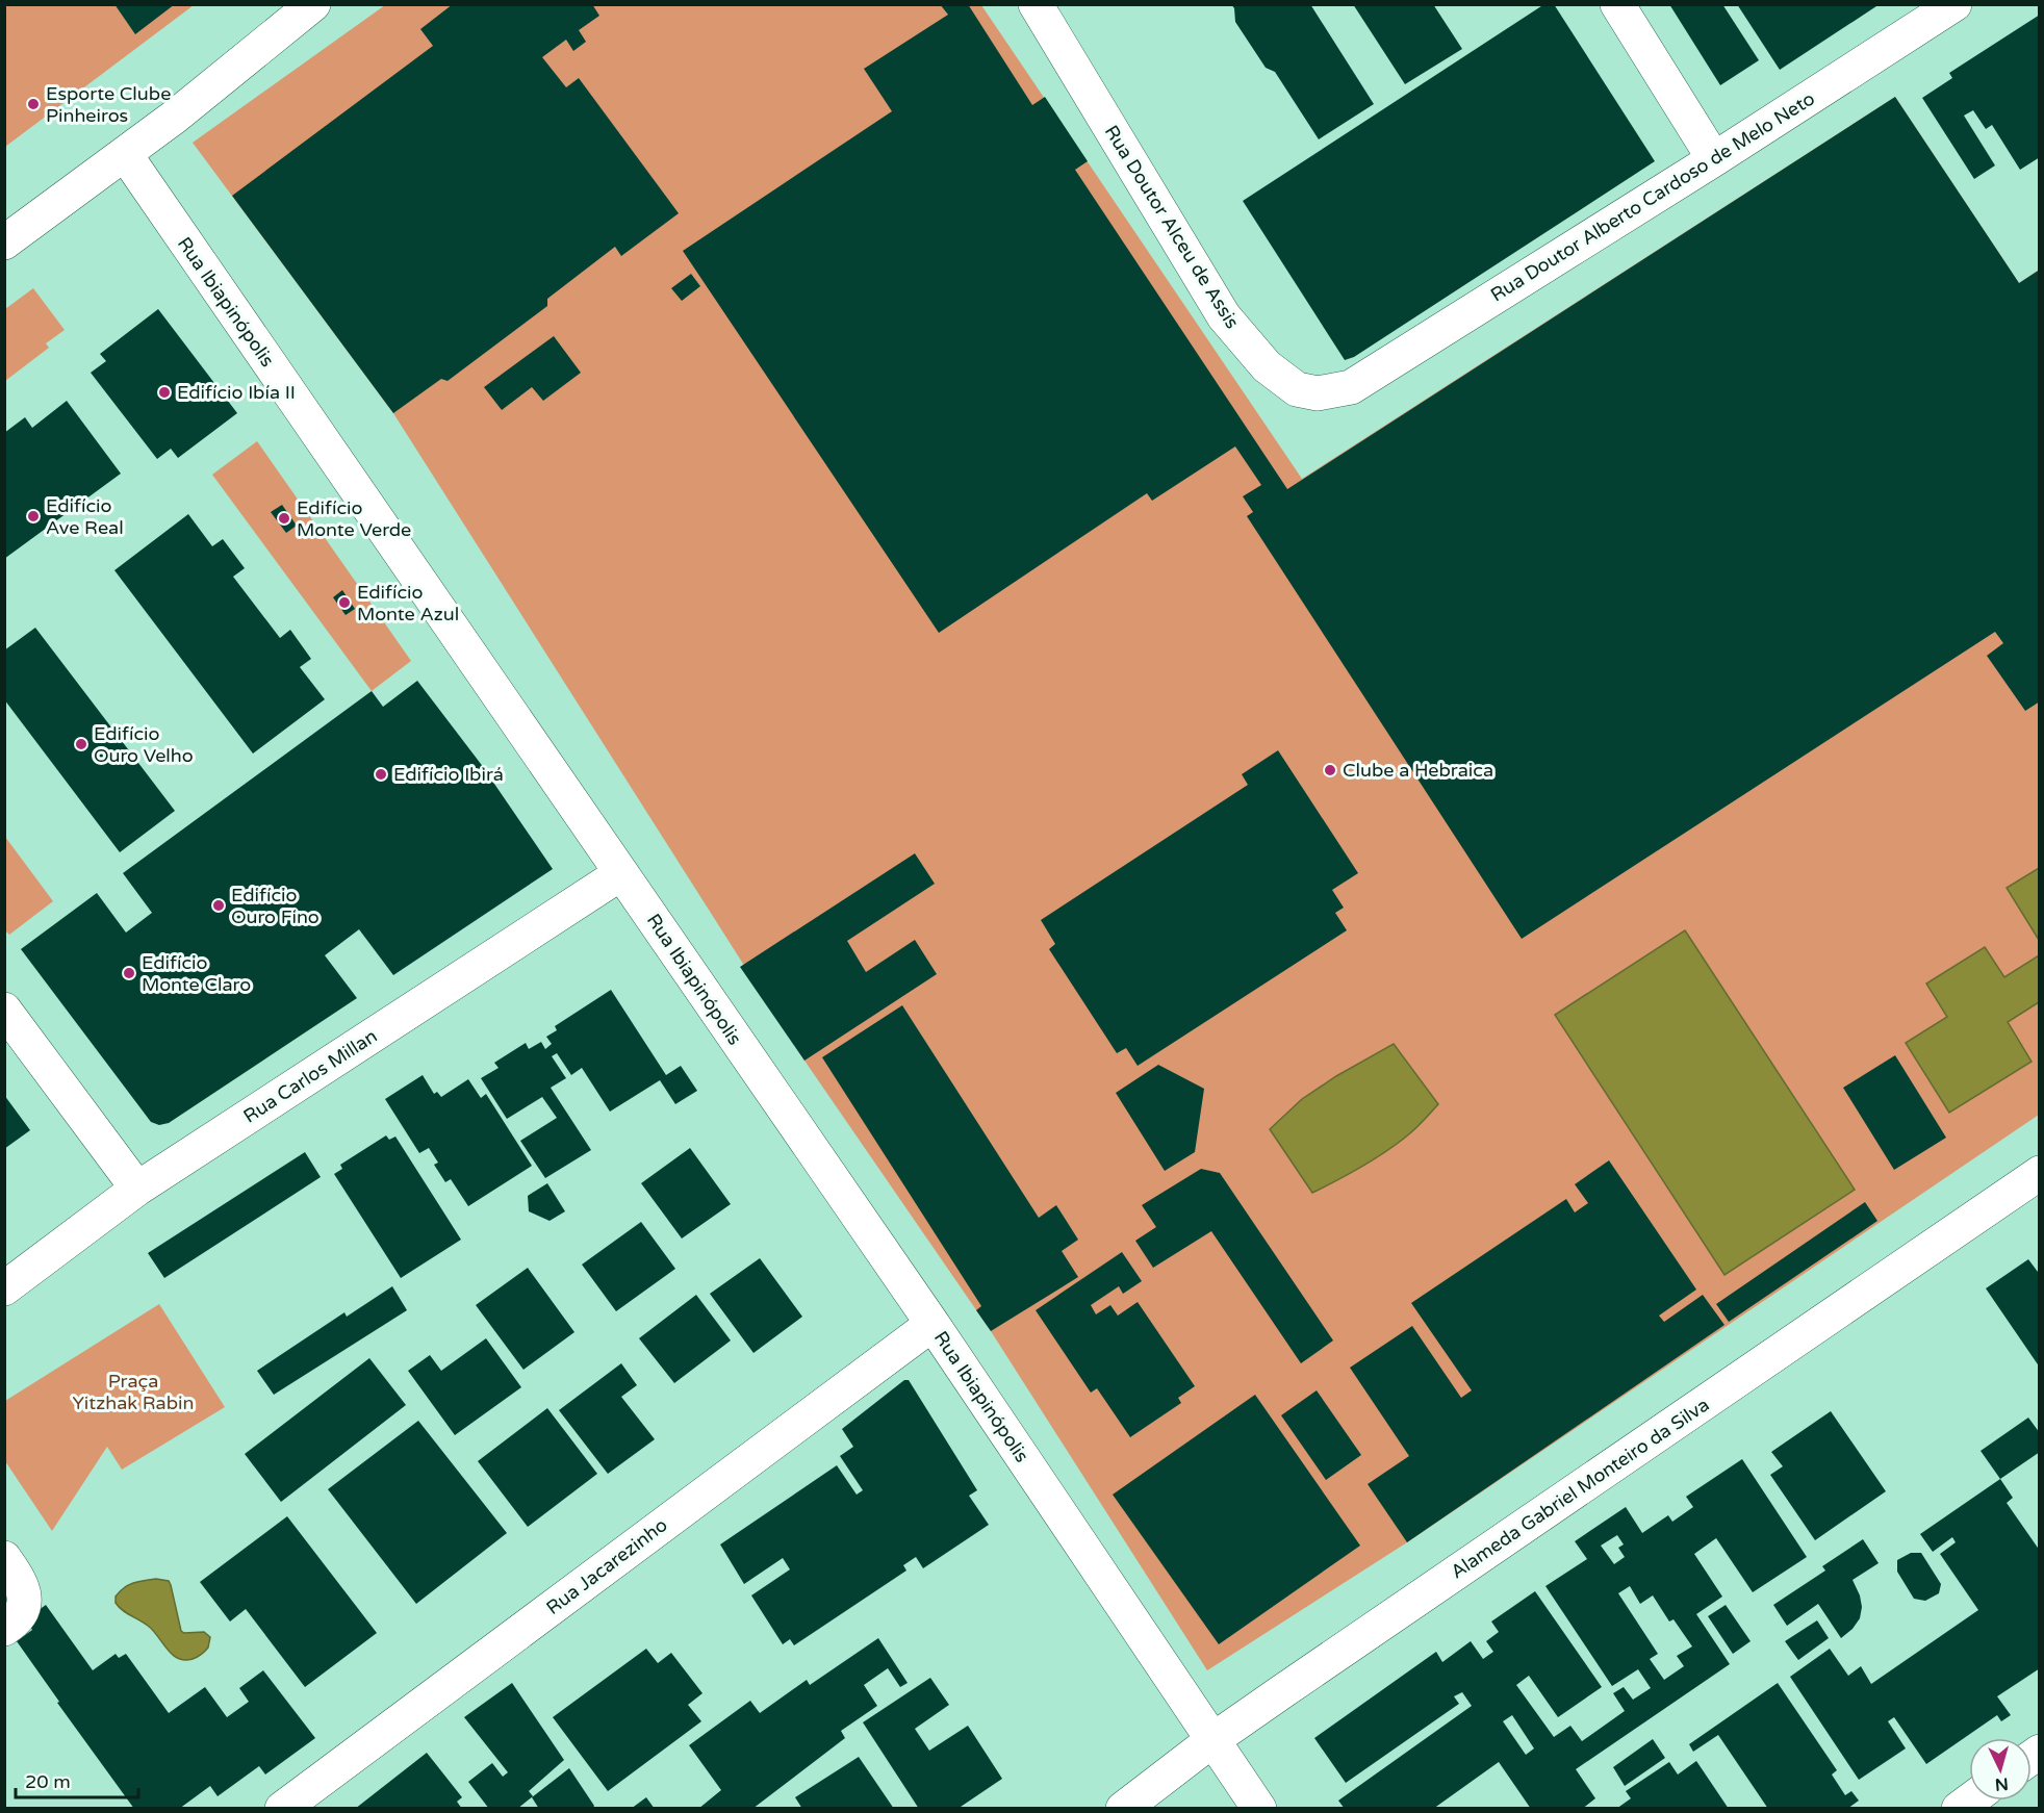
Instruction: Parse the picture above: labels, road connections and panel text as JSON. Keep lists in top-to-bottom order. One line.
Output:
{"streets":{"street":["Rua Doutor Alberto Cardoso de Melo Neto","Rua Doutor Alceu de Assis","Rua Ibiapinópolis","Rua Carlos Millan","Alameda Gabriel Monteiro da Silva","Rua Jacarezinho"]},"crossings":[["Rua Doutor Alberto Cardoso de Melo Neto","Rua Doutor Alceu de Assis"],["Rua Ibiapinópolis","Rua Carlos Millan"],["Rua Ibiapinópolis","Alameda Gabriel Monteiro da Silva"],["Rua Ibiapinópolis","Rua Jacarezinho"]],"parks":["Praça Yitzhak Rabin"],"places":["Esporte Clube Pinheiros","Edifício Ibía II","Edifício Ave Real","Edifício Monte Verde","Edifício Monte Azul","Edifício Ouro Velho","Clube a Hebraica","Edifício Ibirá","Edifício Ouro Fino","Edifício Monte Claro"],"scale_bar":"20 m","north":"bottom"}
